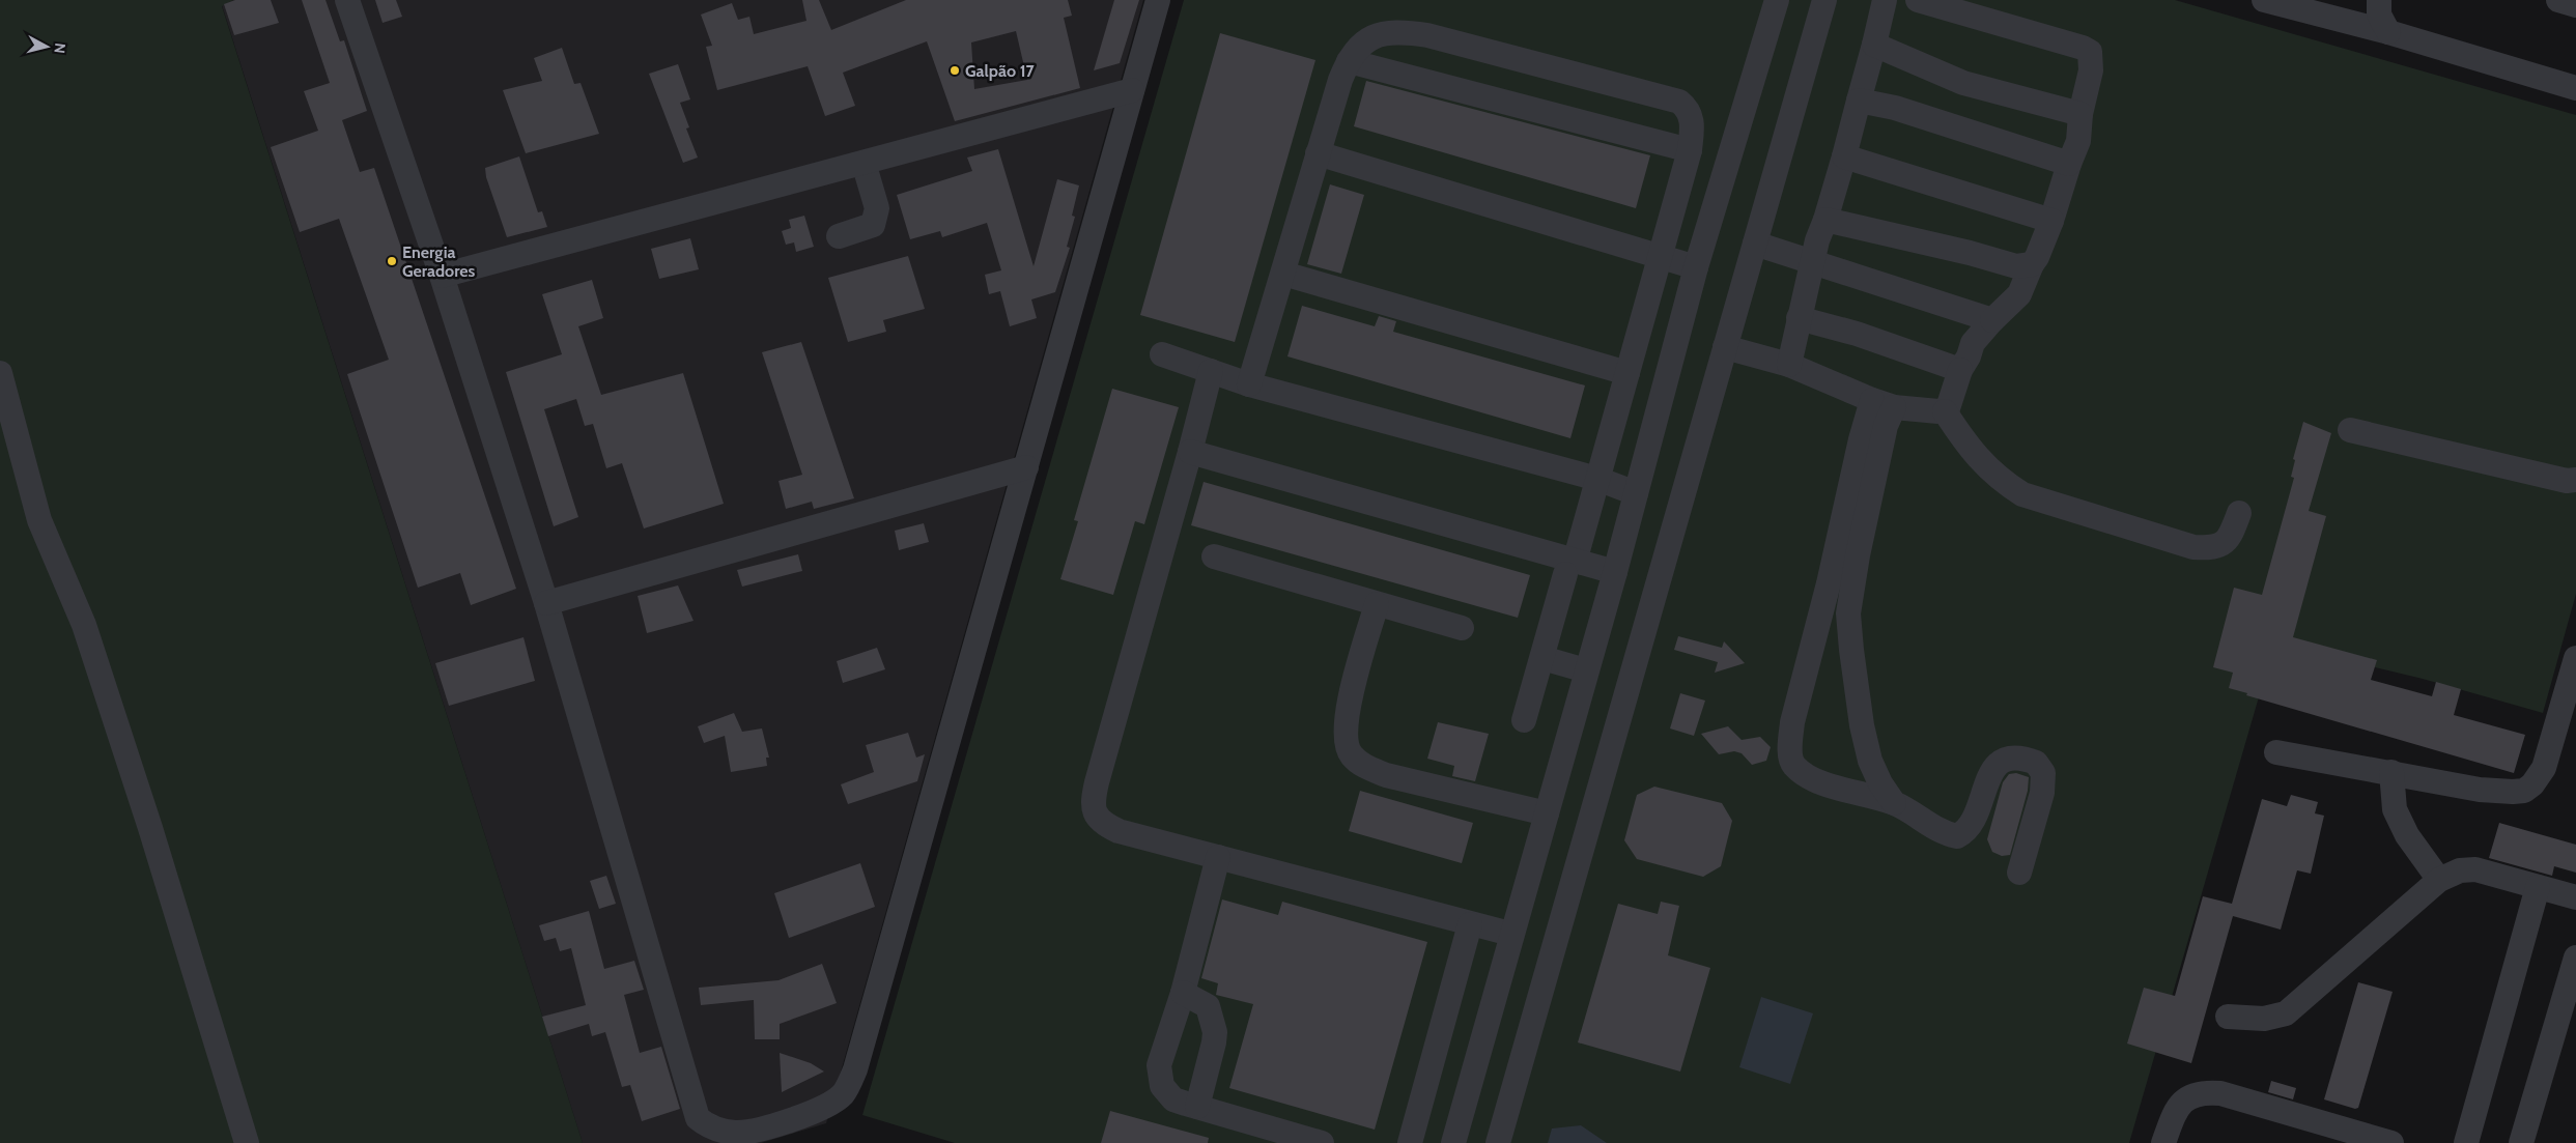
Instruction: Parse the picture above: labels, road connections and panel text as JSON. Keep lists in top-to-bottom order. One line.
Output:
{"places":["Galpão 17","Energia Geradores"],"north":"right"}
